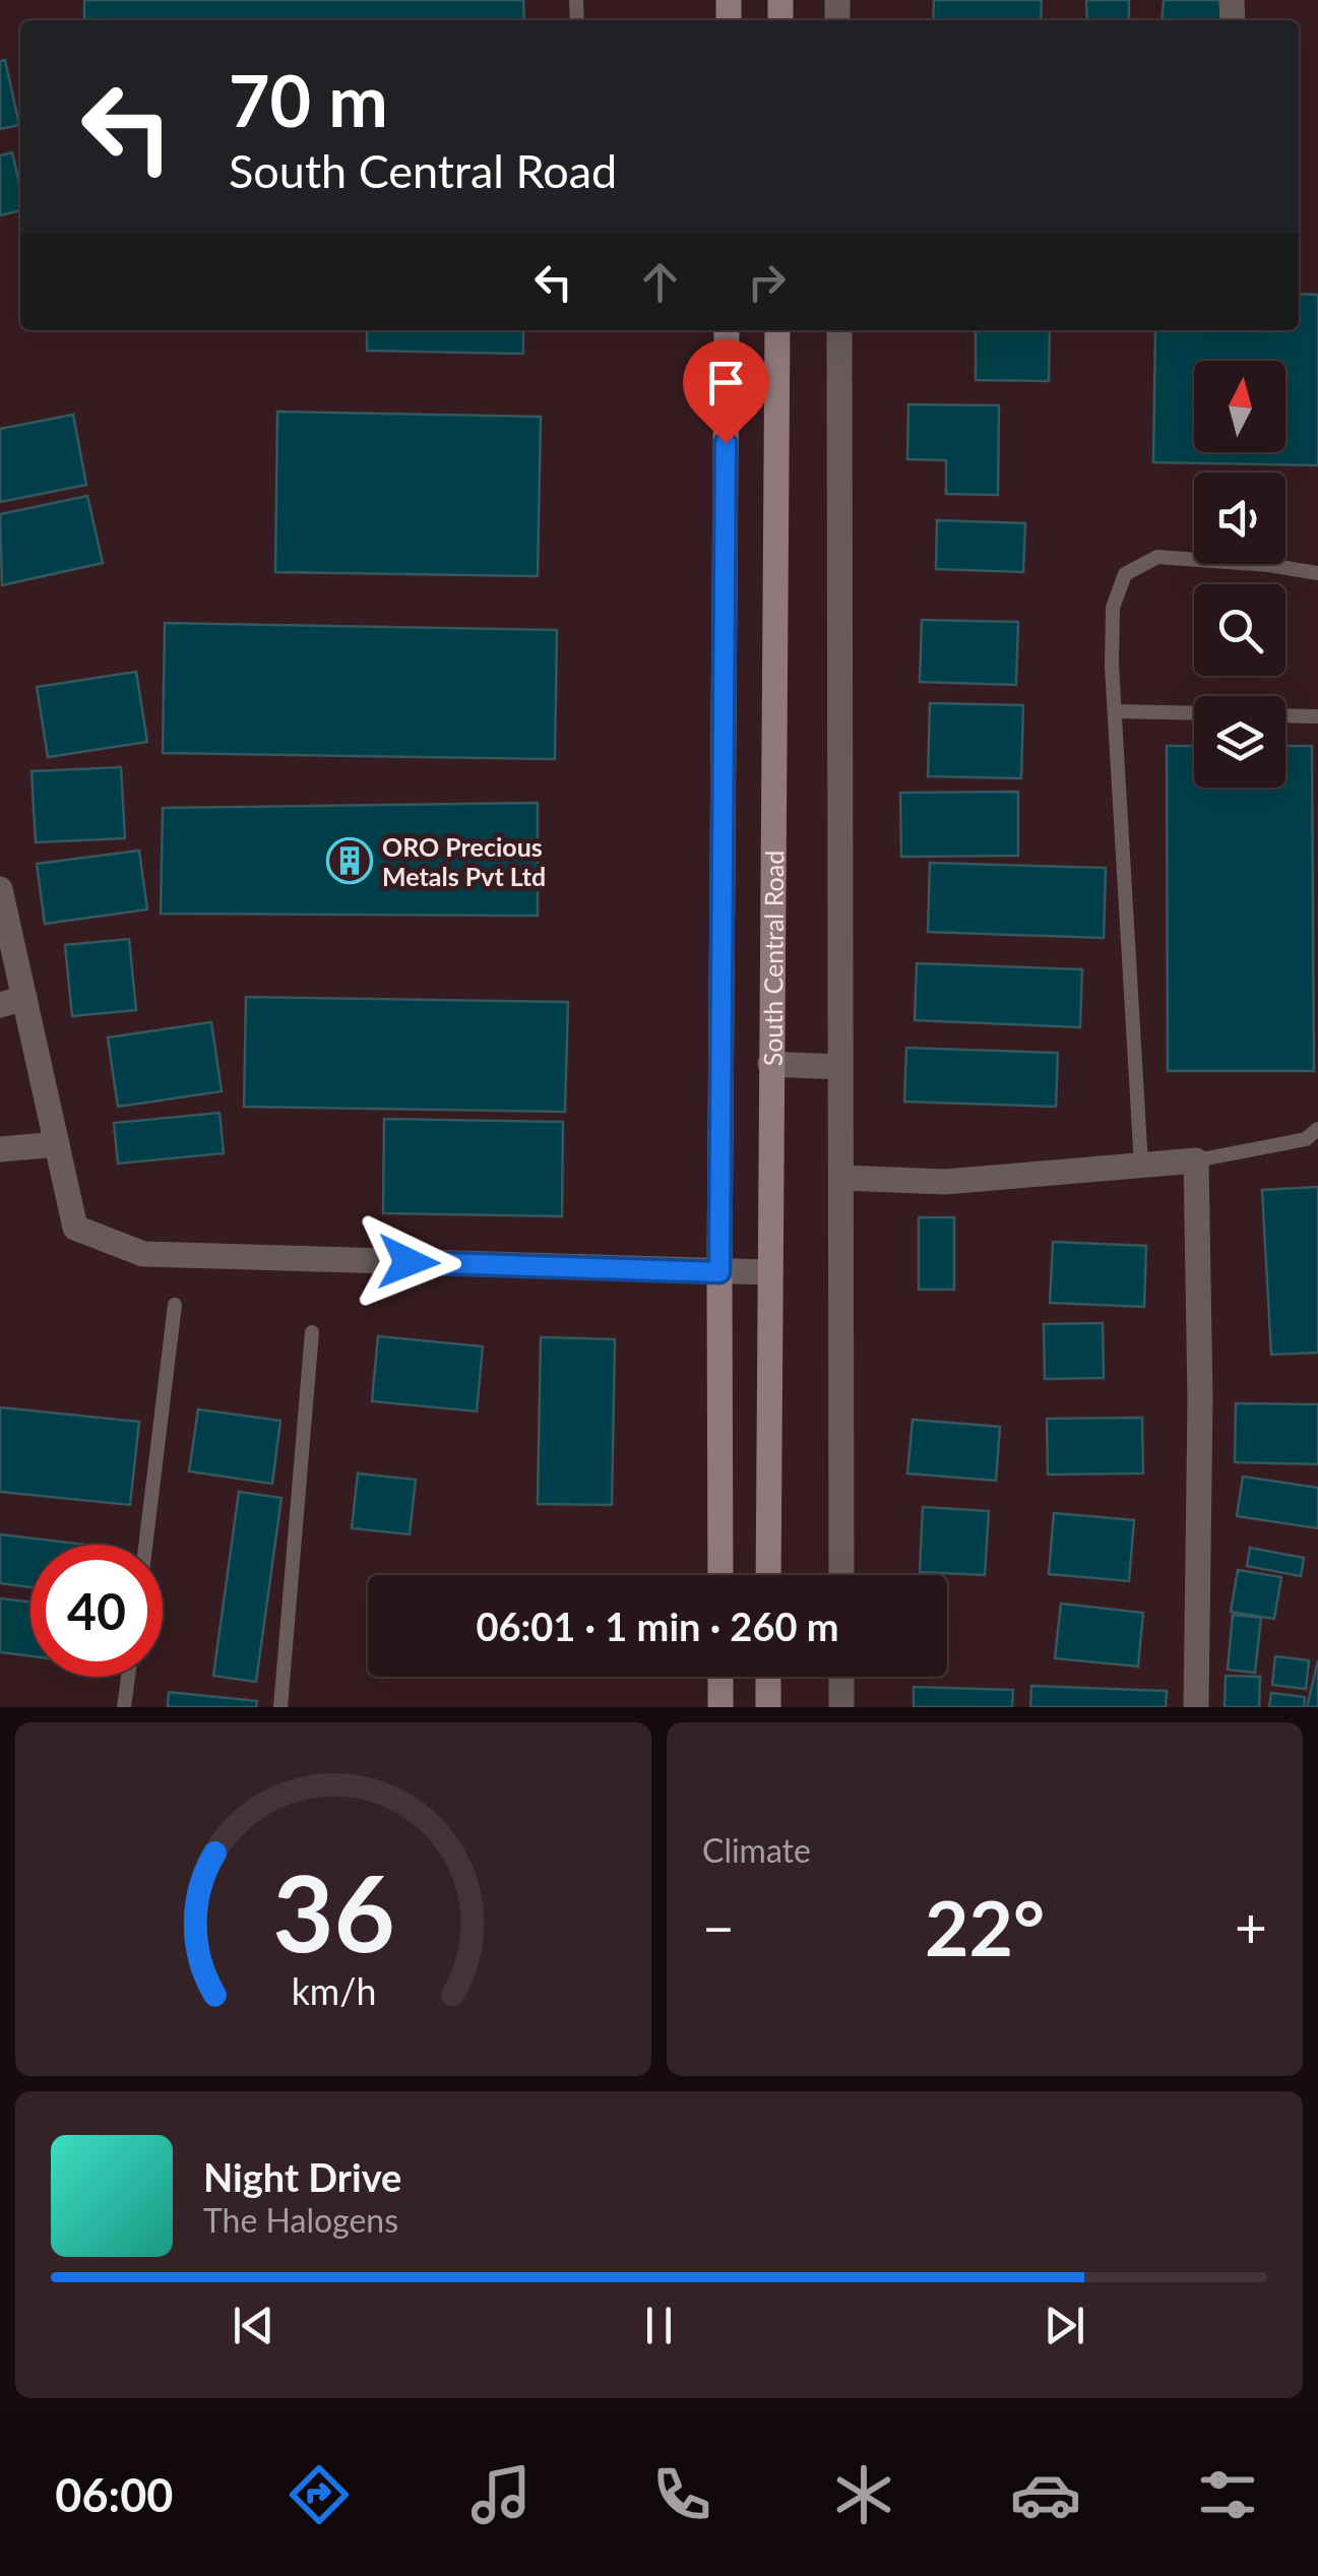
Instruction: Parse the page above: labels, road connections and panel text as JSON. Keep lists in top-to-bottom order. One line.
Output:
{"streets":{"main road":["South Central Road"]},"places":{"building":["ORO Precious Metals Pvt Ltd"]},"north":"top","page":{"turn":["70 m","South Central Road"],"limit":"40","trip":"06:01 · 1 min · 260 m","tile":"Climate","heat":["−","22°","+"],"song":["Night Drive","The Halogens"],"tabs":"06:00","gauge":["36","km/h"]}}
